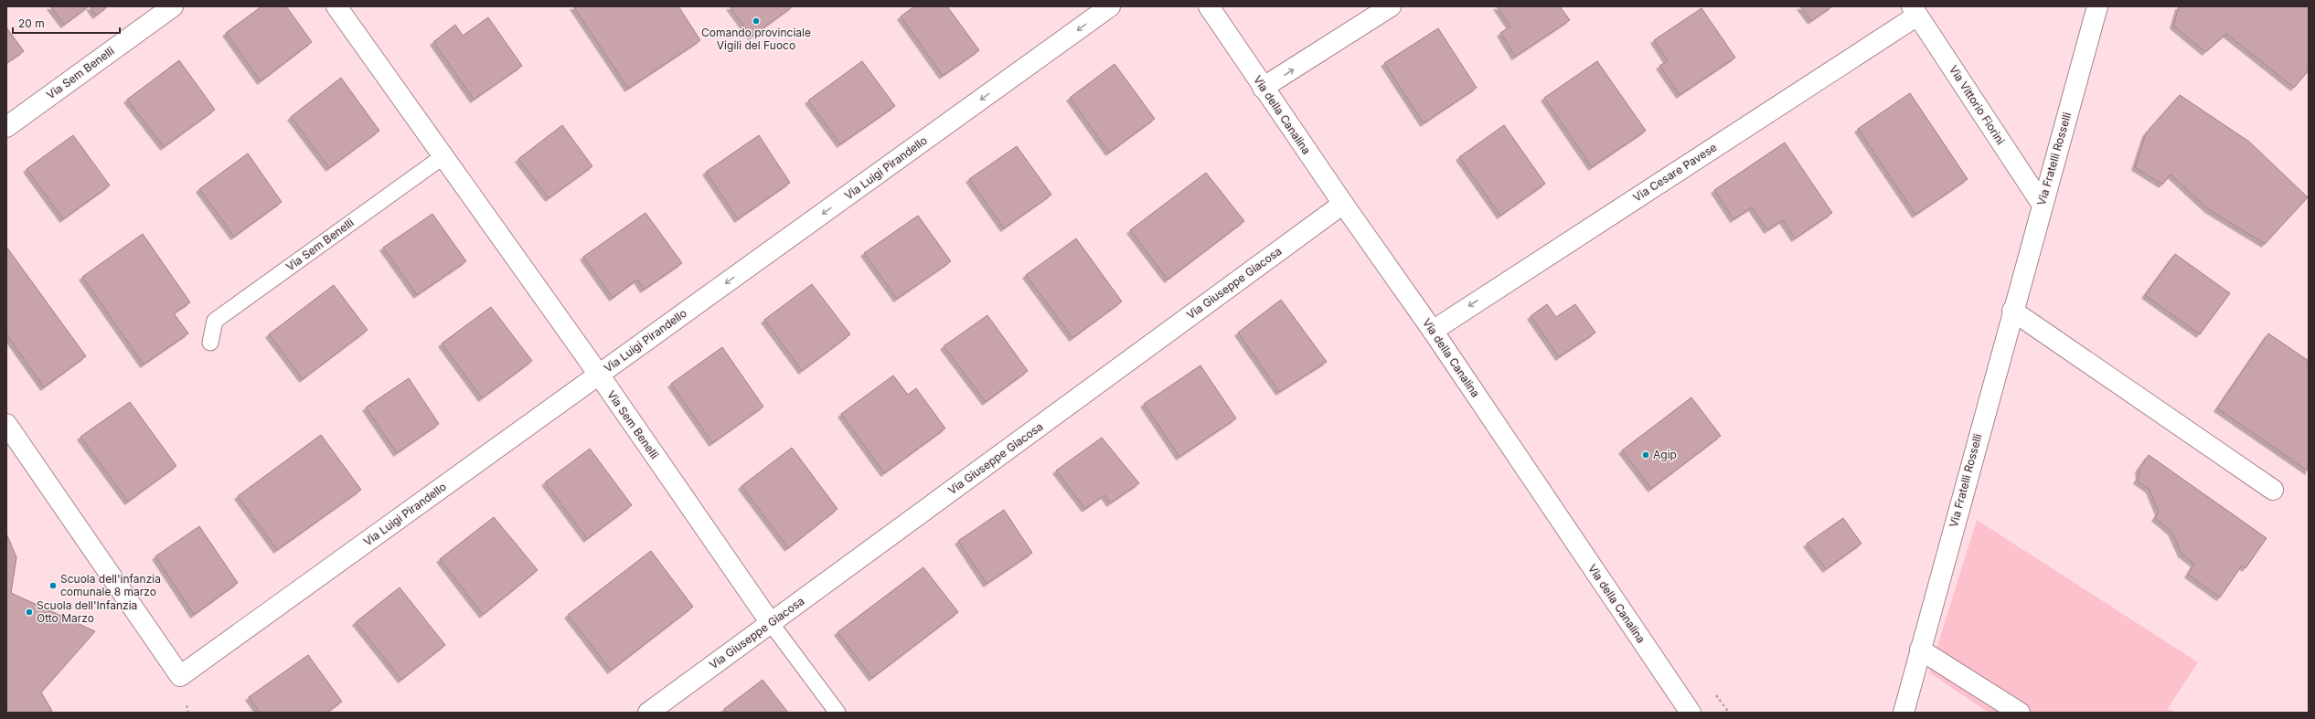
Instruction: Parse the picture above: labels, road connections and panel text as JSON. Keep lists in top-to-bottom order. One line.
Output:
{"streets":{"street":["Via Sem Benelli","Via Vittorio Fiorini","Via della Canalina","Via Fratelli Rosselli","Via Luigi Pirandello","Via Cesare Pavese","Via Giuseppe Giacosa"]},"crossings":[["Via Sem Benelli","Via Luigi Pirandello"],["Via Sem Benelli","Via Giuseppe Giacosa"],["Via Vittorio Fiorini","Via Fratelli Rosselli"],["Via Vittorio Fiorini","Via Cesare Pavese"],["Via della Canalina","Via Cesare Pavese"],["Via della Canalina","Via Giuseppe Giacosa"]],"one_way":["Via Luigi Pirandello","Via Cesare Pavese"],"places":["Comando provinciale Vigili del Fuoco","Agip","Scuola dell'infanzia comunale 8 marzo","Scuola dell'Infanzia Otto Marzo"],"scale_bar":"20 m"}
